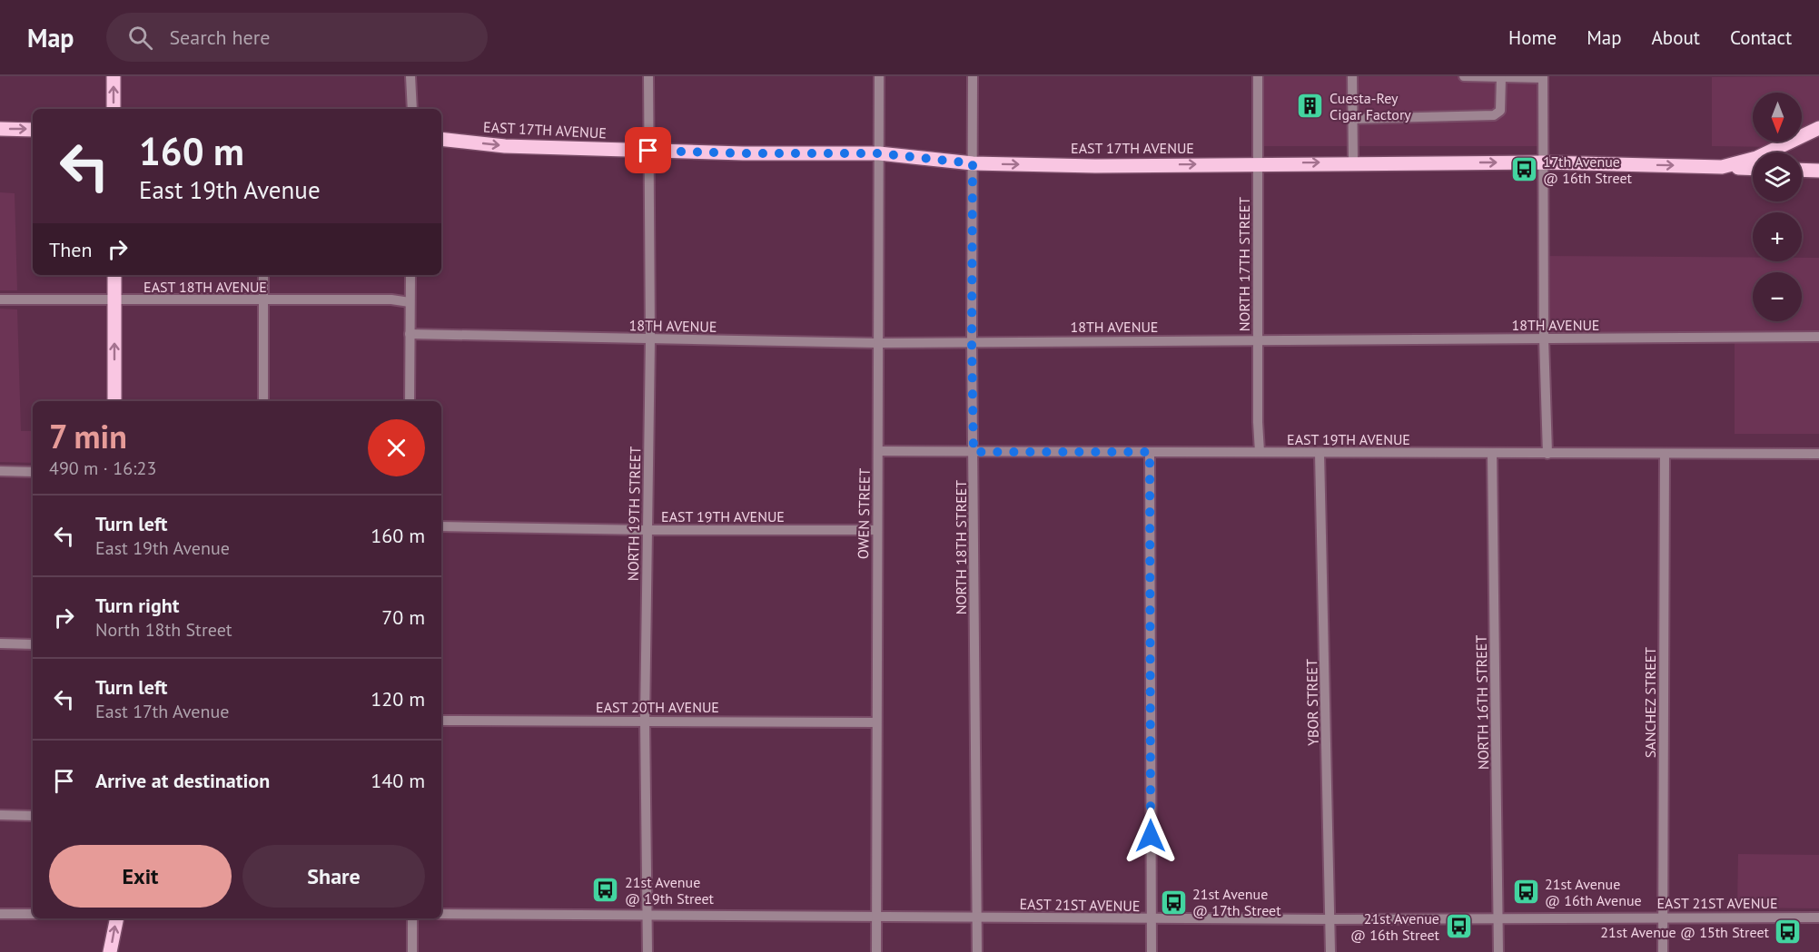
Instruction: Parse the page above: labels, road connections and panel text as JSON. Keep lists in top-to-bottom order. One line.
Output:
{"streets":{"main road":["EAST 17TH AVENUE"],"street":["NORTH 17TH STREET","EAST 18TH AVENUE","18TH AVENUE","EAST 19TH AVENUE","NORTH 19TH STREET","OWEN STREET","NORTH 18TH STREET","YBOR STREET","NORTH 16TH STREET","SANCHEZ STREET","EAST 20TH AVENUE","EAST 21ST AVENUE"]},"crossings":[["EAST 17TH AVENUE","NORTH 17TH STREET"],["EAST 17TH AVENUE","NORTH 19TH STREET"],["EAST 17TH AVENUE","OWEN STREET"],["EAST 17TH AVENUE","NORTH 18TH STREET"],["NORTH 17TH STREET","18TH AVENUE"],["NORTH 17TH STREET","EAST 19TH AVENUE"],["18TH AVENUE","NORTH 19TH STREET"],["18TH AVENUE","OWEN STREET"],["18TH AVENUE","NORTH 18TH STREET"],["EAST 19TH AVENUE","NORTH 19TH STREET"],["EAST 19TH AVENUE","OWEN STREET"],["EAST 19TH AVENUE","NORTH 18TH STREET"],["EAST 19TH AVENUE","YBOR STREET"],["EAST 19TH AVENUE","NORTH 16TH STREET"],["EAST 19TH AVENUE","SANCHEZ STREET"],["NORTH 19TH STREET","EAST 20TH AVENUE"],["NORTH 19TH STREET","EAST 21ST AVENUE"],["OWEN STREET","EAST 20TH AVENUE"],["OWEN STREET","EAST 21ST AVENUE"],["NORTH 18TH STREET","EAST 21ST AVENUE"],["YBOR STREET","EAST 21ST AVENUE"],["NORTH 16TH STREET","EAST 21ST AVENUE"],["SANCHEZ STREET","EAST 21ST AVENUE"]],"one_way":["EAST 17TH AVENUE"],"places":{"building":["Cuesta-Rey Cigar Factory"],"bus stop":["17th Avenue @ 16th Street","21st Avenue @ 19th Street","21st Avenue @ 16th Avenue","21st Avenue @ 17th Street","21st Avenue @ 16th Street","21st Avenue @ 15th Street"]},"north":"bottom","page":{"header":"Map","search":"Search here","nav":["Home","Map","About","Contact"],"map_buttons":["+","−"],"turn":["160 m","East 19th Avenue"],"then":"Then","heading":["7 min","490 m · 16:23"],"list":[{"name":"Turn left","note":"East 19th Avenue","value":"160 m"},{"name":"Turn right","note":"North 18th Street","value":"70 m"},{"name":"Turn left","note":"East 17th Avenue","value":"120 m"},{"name":"Arrive at destination","value":"140 m"}],"buttons":["Exit","Share"]}}
